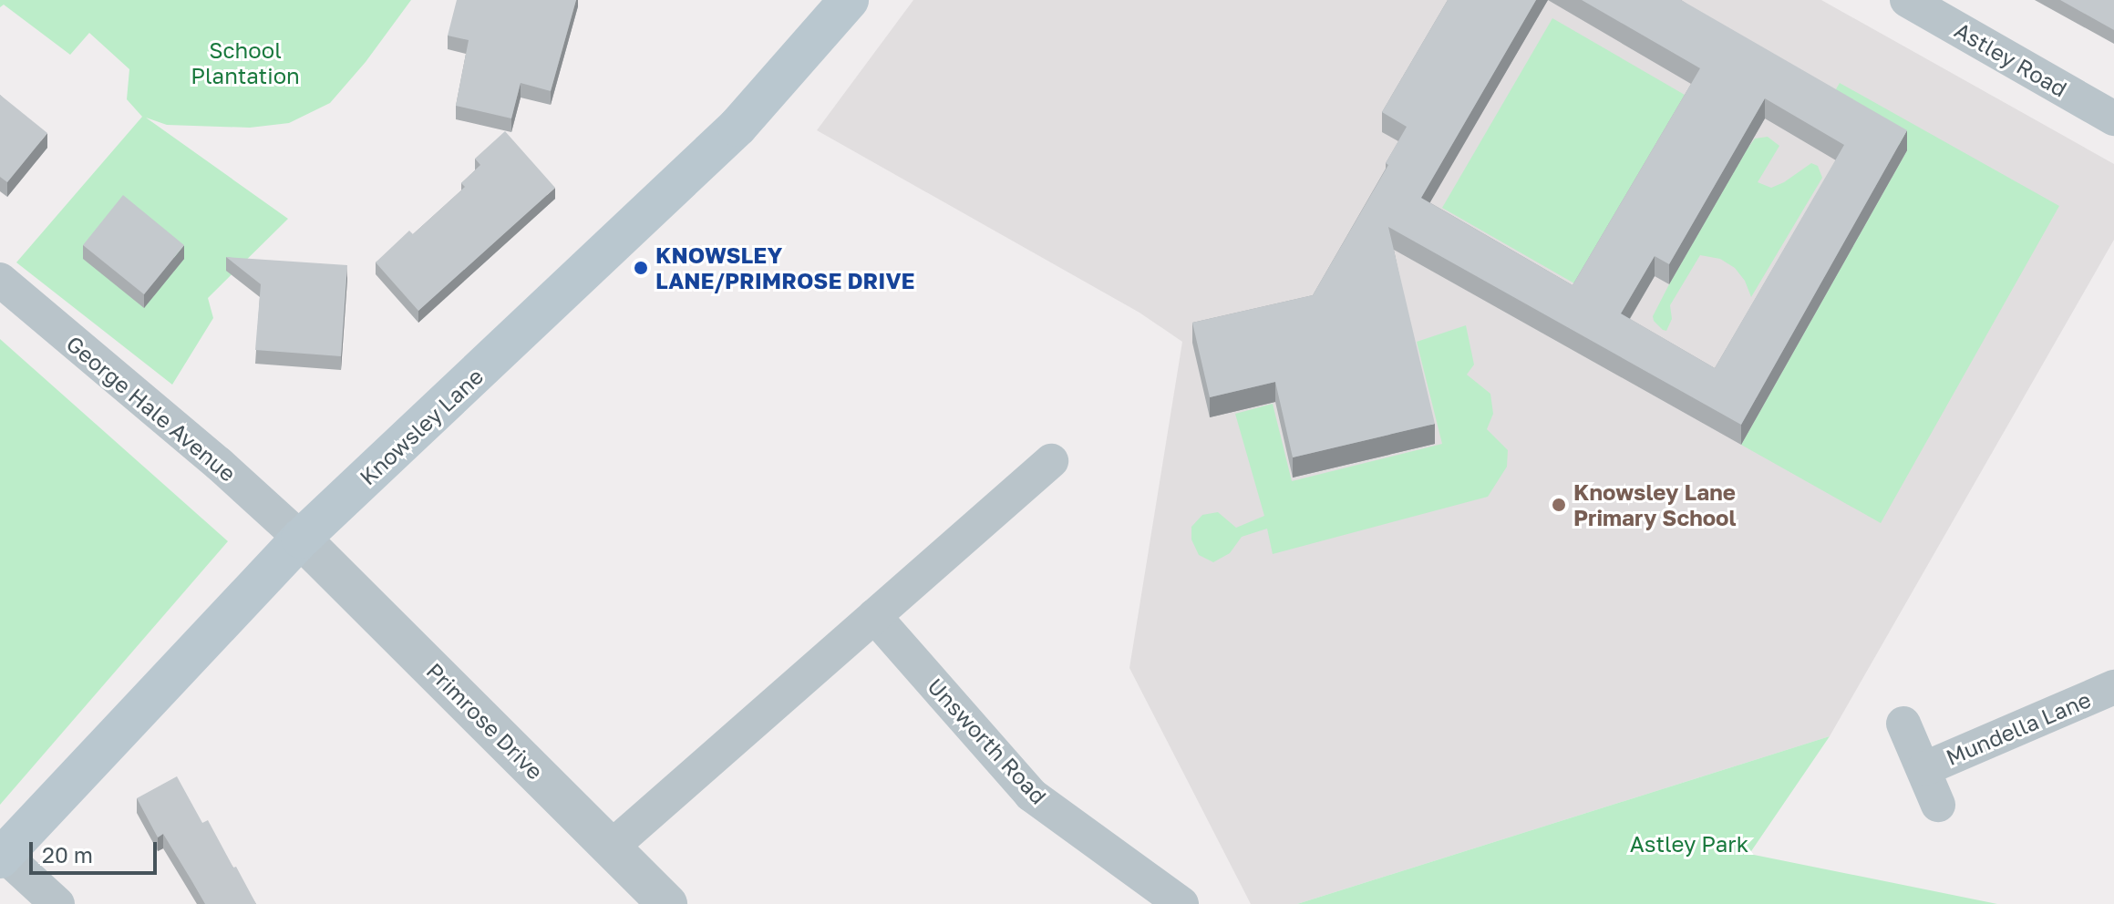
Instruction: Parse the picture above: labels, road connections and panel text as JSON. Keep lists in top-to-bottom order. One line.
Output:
{"streets":{"main road":["Knowsley Lane"],"street":["Astley Road","George Hale Avenue","Primrose Drive","Mundella Lane","Unsworth Road"]},"crossings":[["George Hale Avenue","Knowsley Lane"],["George Hale Avenue","Primrose Drive"],["Knowsley Lane","Primrose Drive"]],"parks":["School Plantation","Astley Park"],"places":["KNOWSLEY LANE/PRIMROSE DRIVE","Knowsley Lane Primary School"],"scale_bar":"20 m"}
